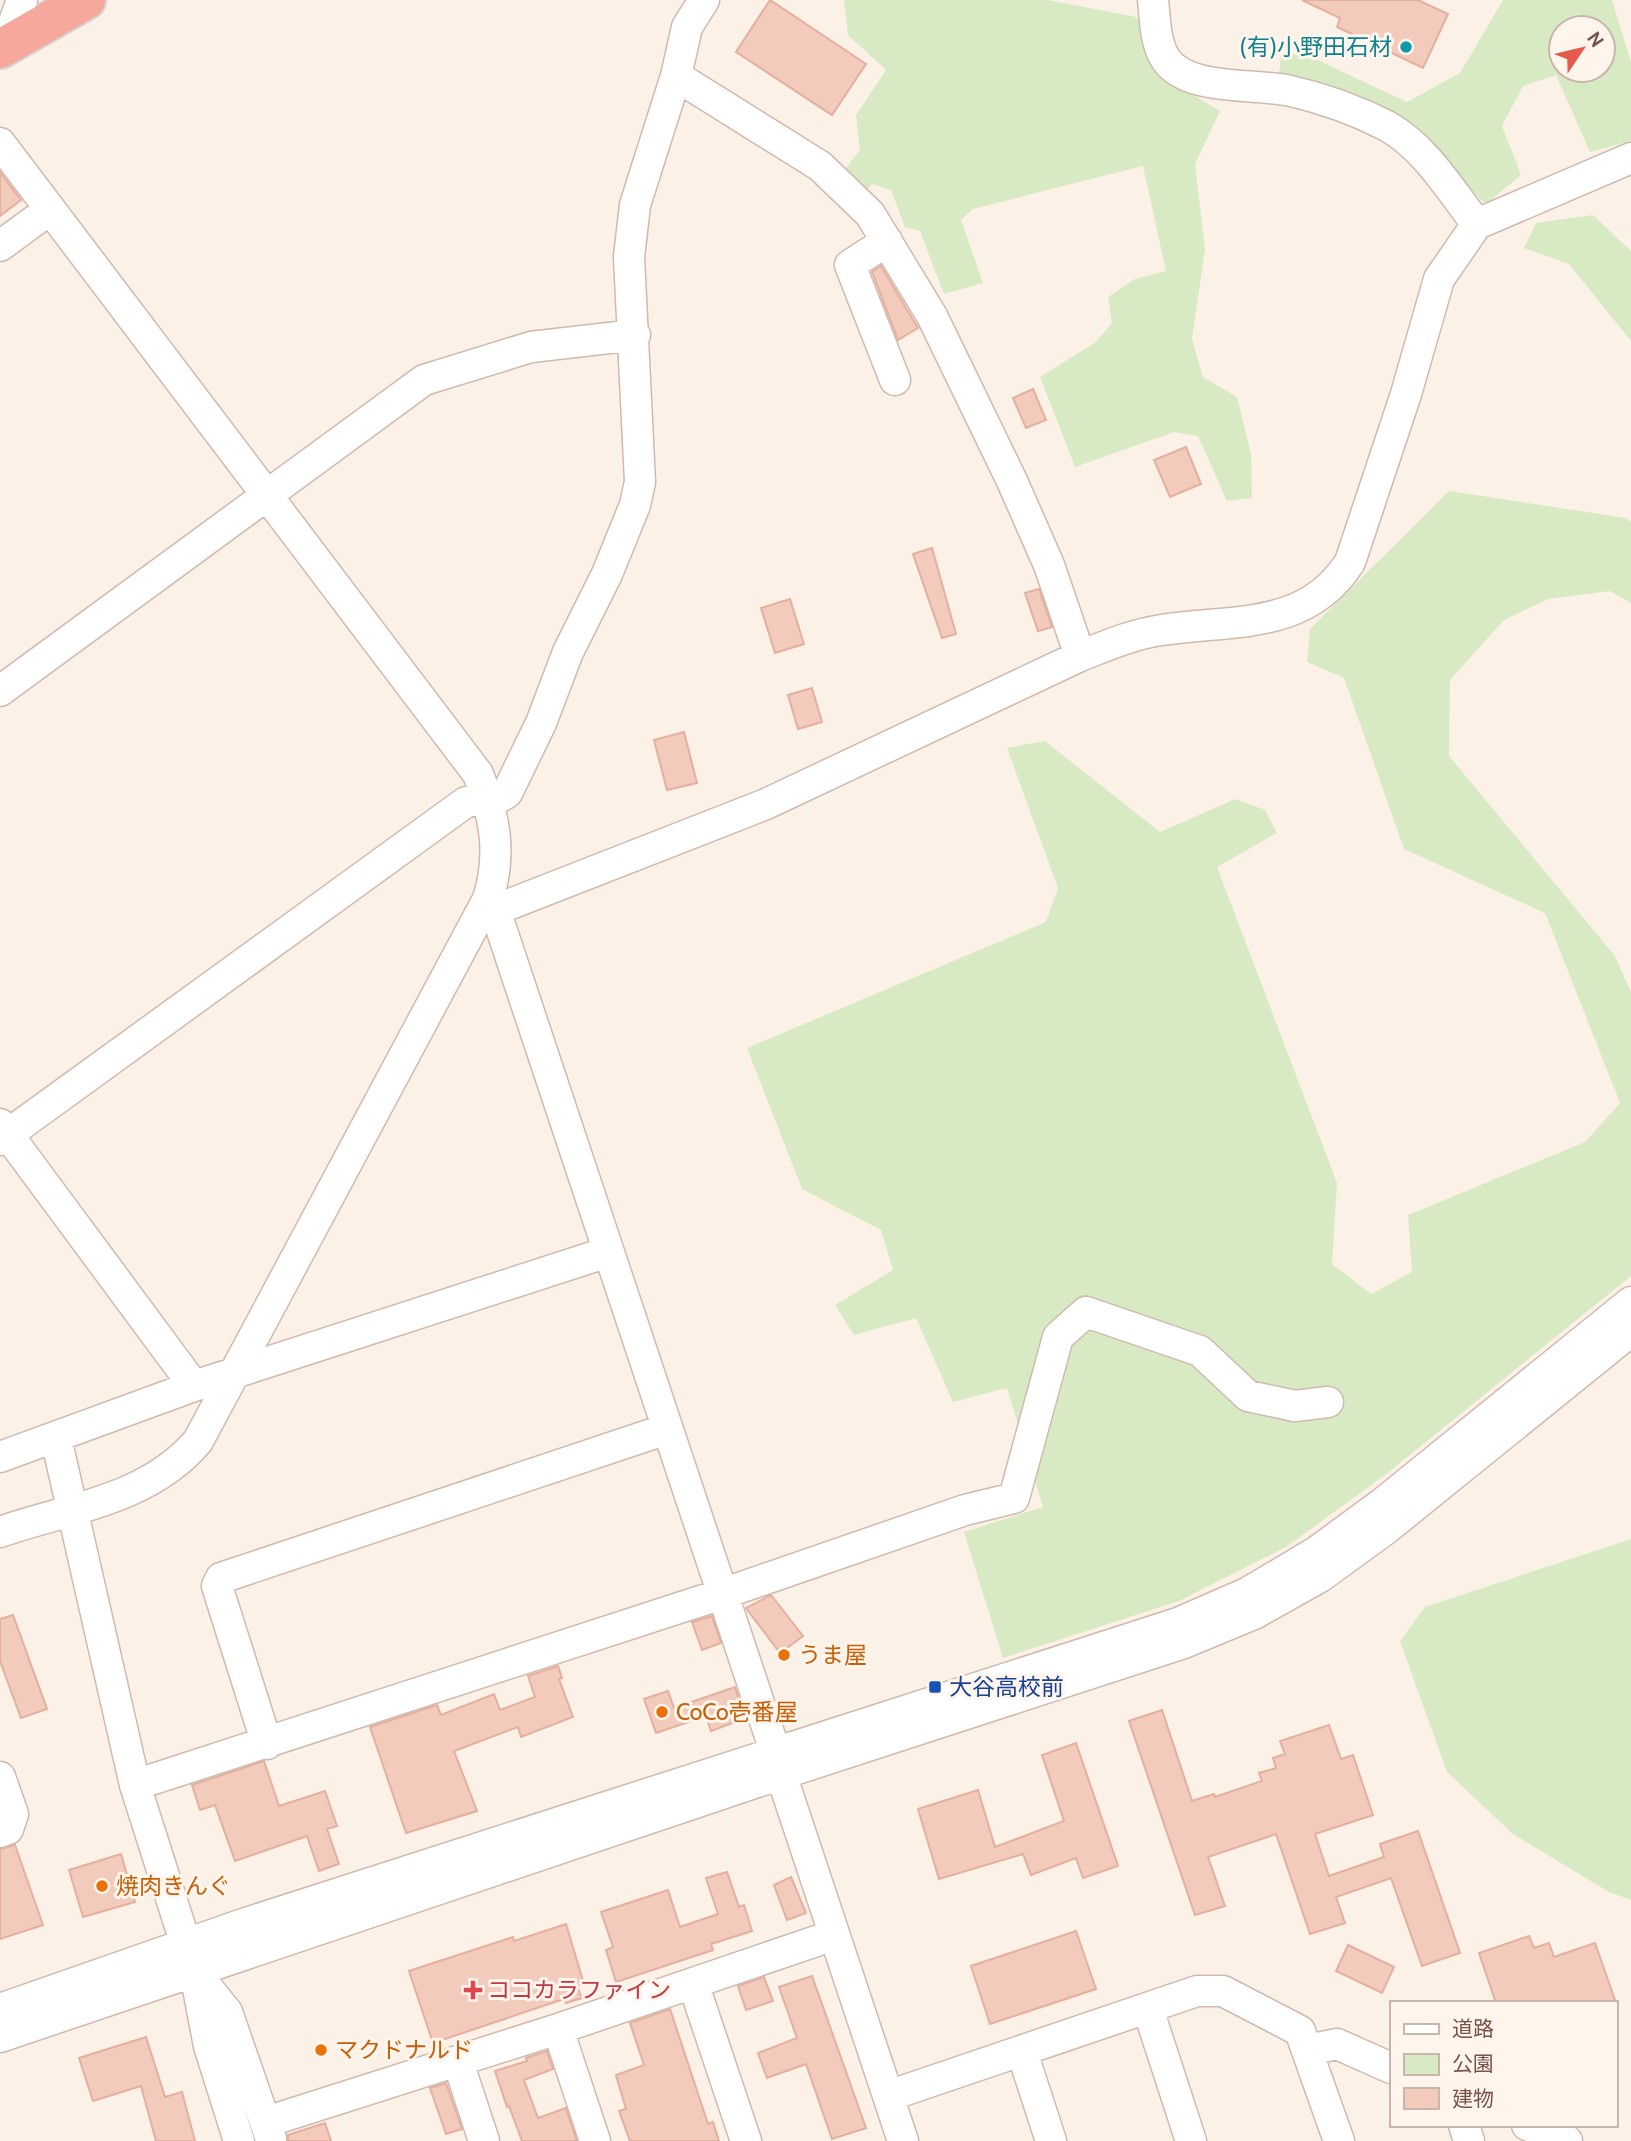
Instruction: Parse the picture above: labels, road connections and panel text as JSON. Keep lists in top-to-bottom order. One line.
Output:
{"places":{"other":["(有)小野田石材","うま屋","CoCo壱番屋","焼肉きんぐ","マクドナルド"],"transit":["大谷高校前"],"health":["ココカラファイン"]},"legend":["道路","公園","建物"],"north":"top right"}
